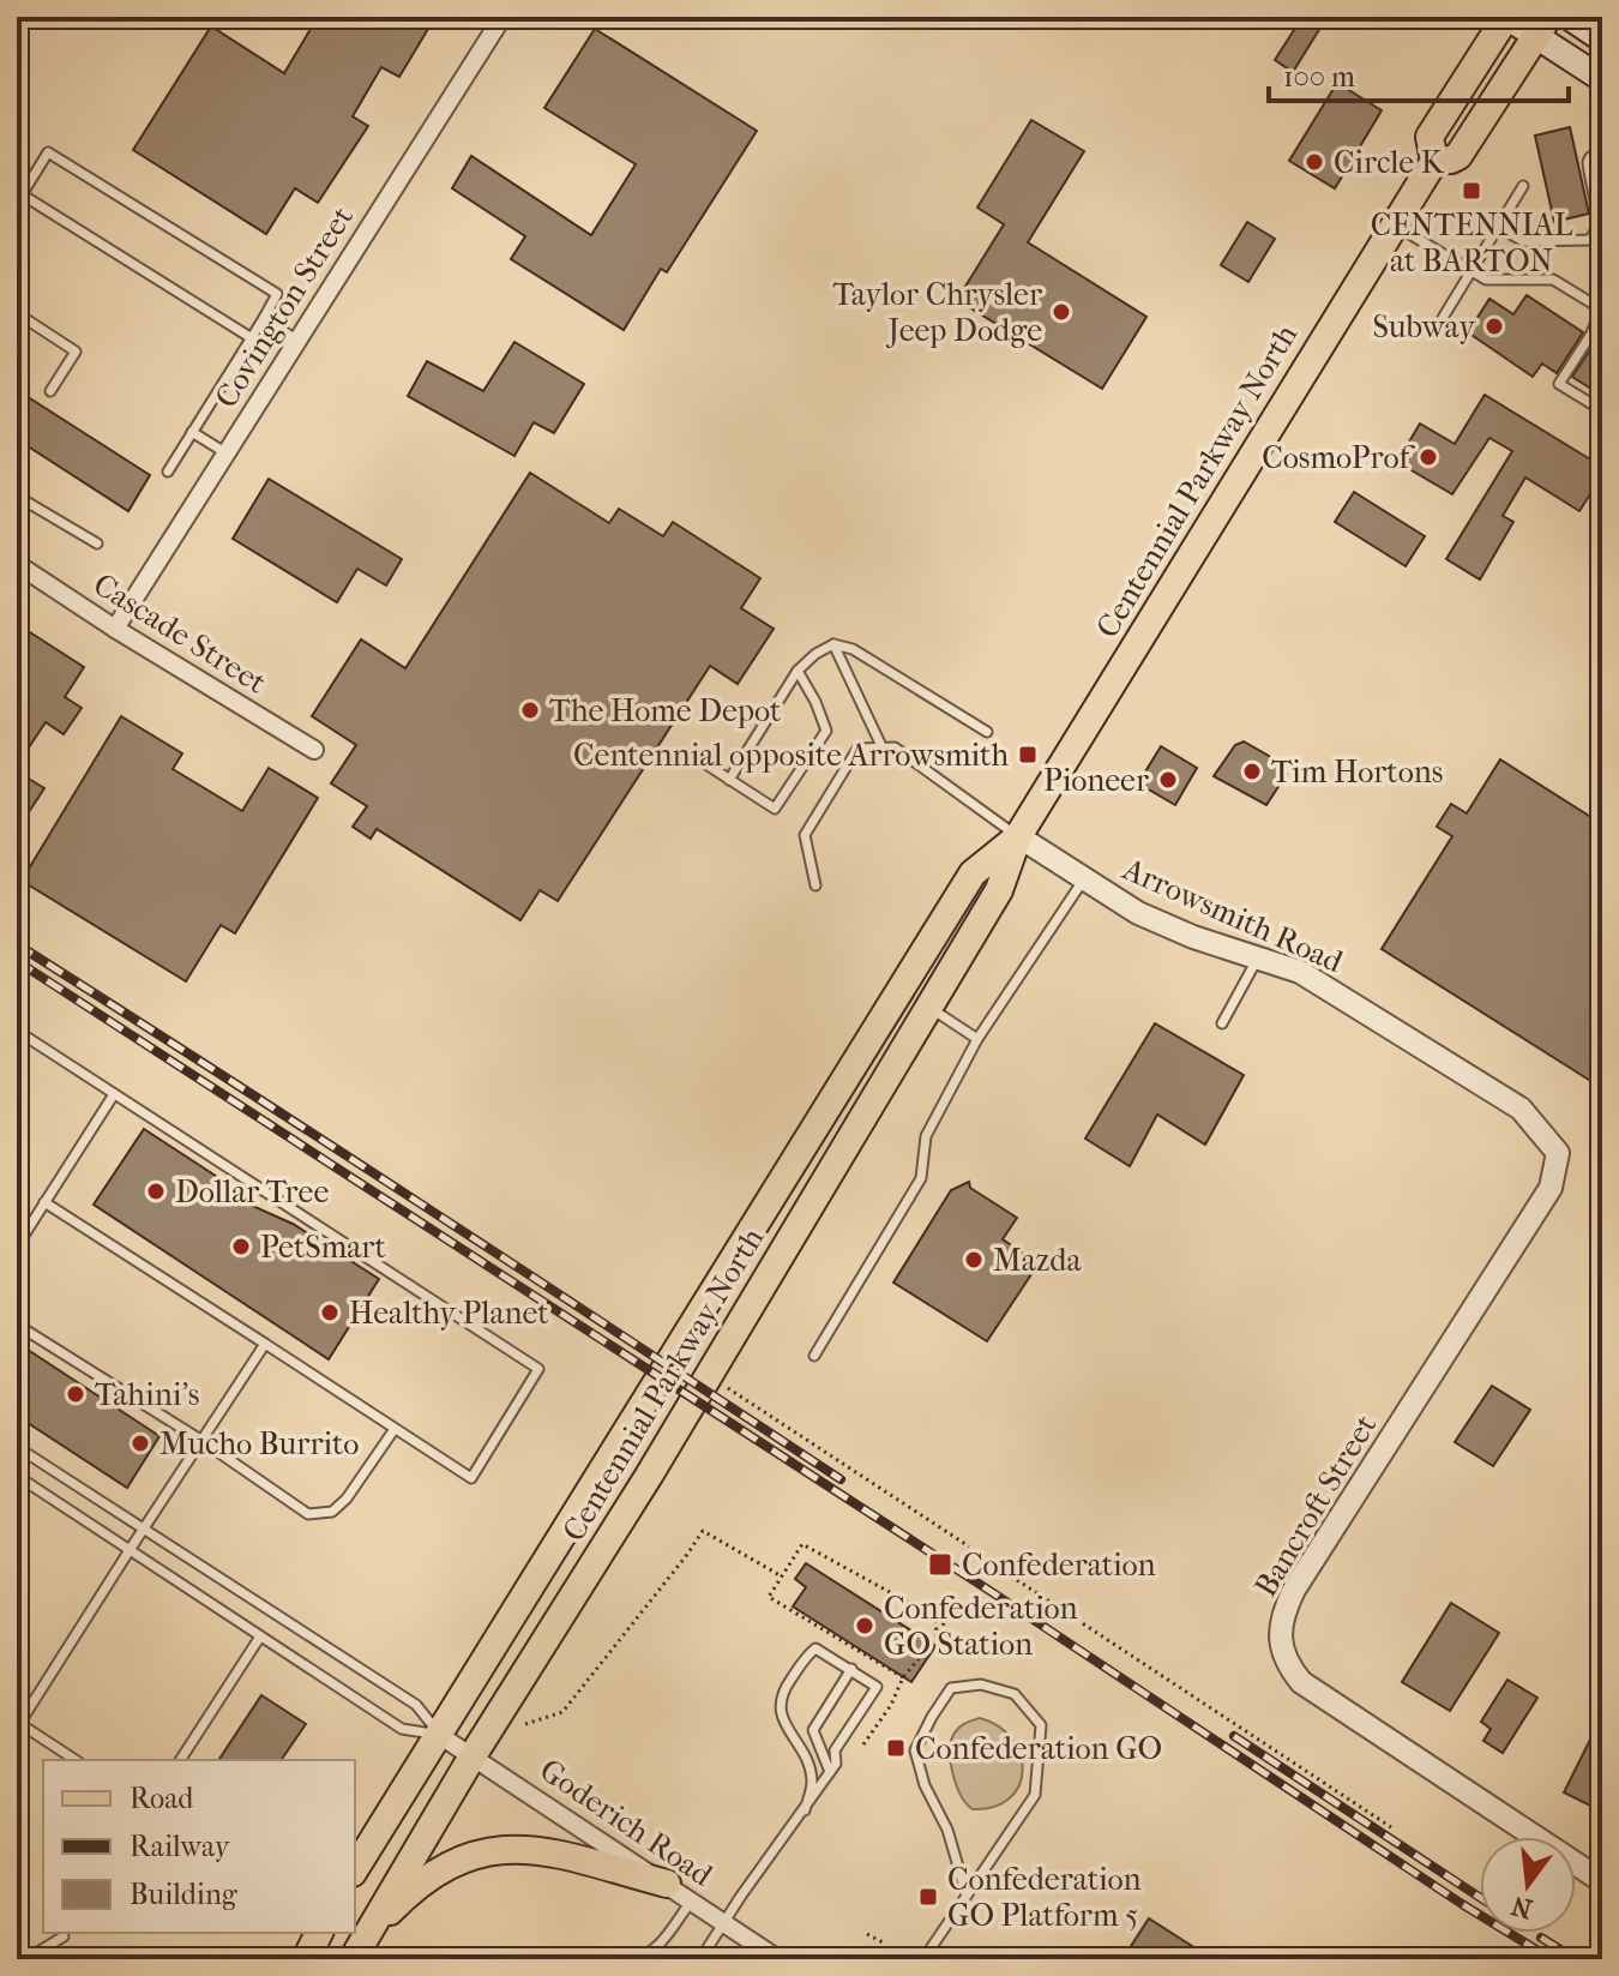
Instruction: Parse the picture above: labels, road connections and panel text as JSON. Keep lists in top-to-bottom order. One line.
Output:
{"streets":{"main road":["Centennial Parkway North"],"street":["Covington Street","Cascade Street","Arrowsmith Road","Bancroft Street","Goderich Road"]},"crossings":[["Covington Street","Cascade Street"],["Centennial Parkway North","Arrowsmith Road"],["Centennial Parkway North","Goderich Road"],["Arrowsmith Road","Bancroft Street"]],"places":{"other":["Circle K","Taylor Chrysler Jeep Dodge","Subway","CosmoProf","The Home Depot","Tim Hortons","Pioneer","Dollar Tree","PetSmart","Mazda","Healthy Planet","Tahini's","Mucho Burrito","Confederation GO Station"],"transit":["CENTENNIAL at BARTON","Centennial opposite Arrowsmith","Confederation","Confederation GO","Confederation GO Platform 5"]},"legend":["Road","Railway","Building"],"scale_bar":"100 m","north":"bottom"}
